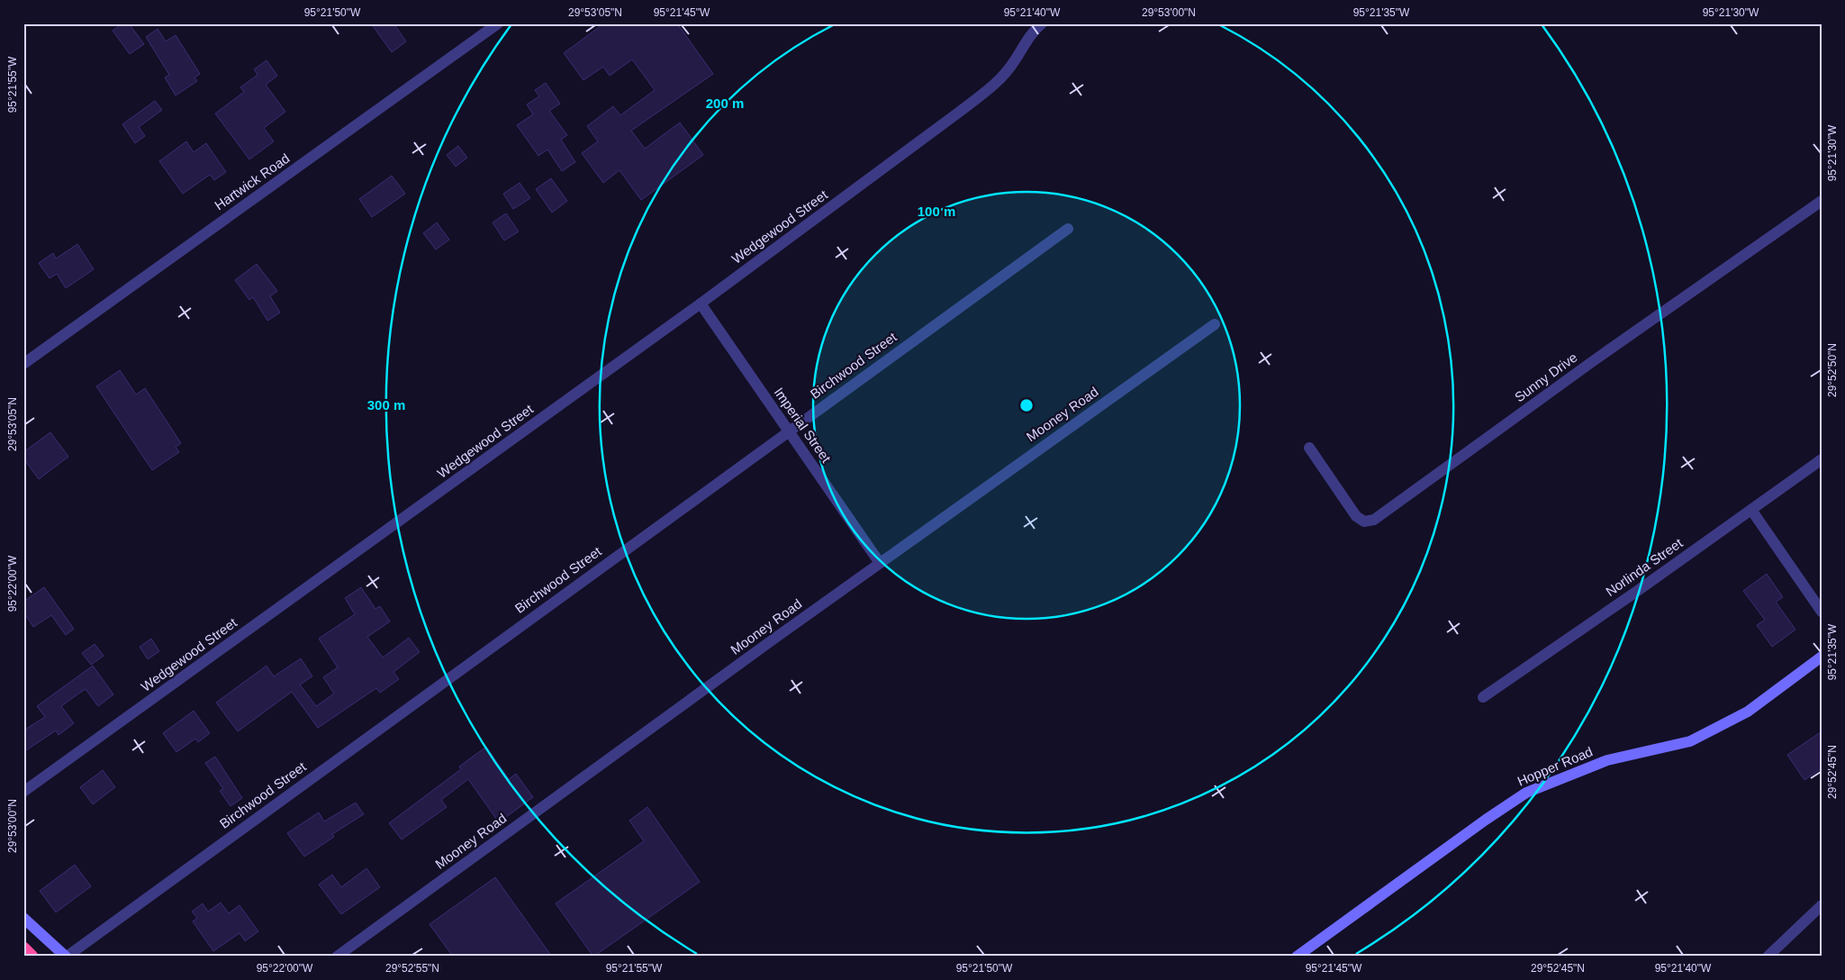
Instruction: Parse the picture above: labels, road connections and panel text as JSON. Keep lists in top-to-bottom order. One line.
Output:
{"streets":{"main road":["Hopper Road"],"street":["Hartwick Road","Wedgewood Street","Birchwood Street","Sunny Drive","Mooney Road","Imperial Street","Norlinda Street"]},"crossings":[["Wedgewood Street","Imperial Street"],["Birchwood Street","Imperial Street"],["Mooney Road","Imperial Street"]],"coordinates":["95°21'50\"W","29°53'05\"N","95°21'45\"W","95°21'40\"W","29°53'00\"N","95°21'35\"W","95°21'30\"W","95°21'55\"W","29°52'50\"N","95°22'00\"W","29°52'45\"N","29°52'55\"N"],"rings":["200 m","100 m","300 m"]}
